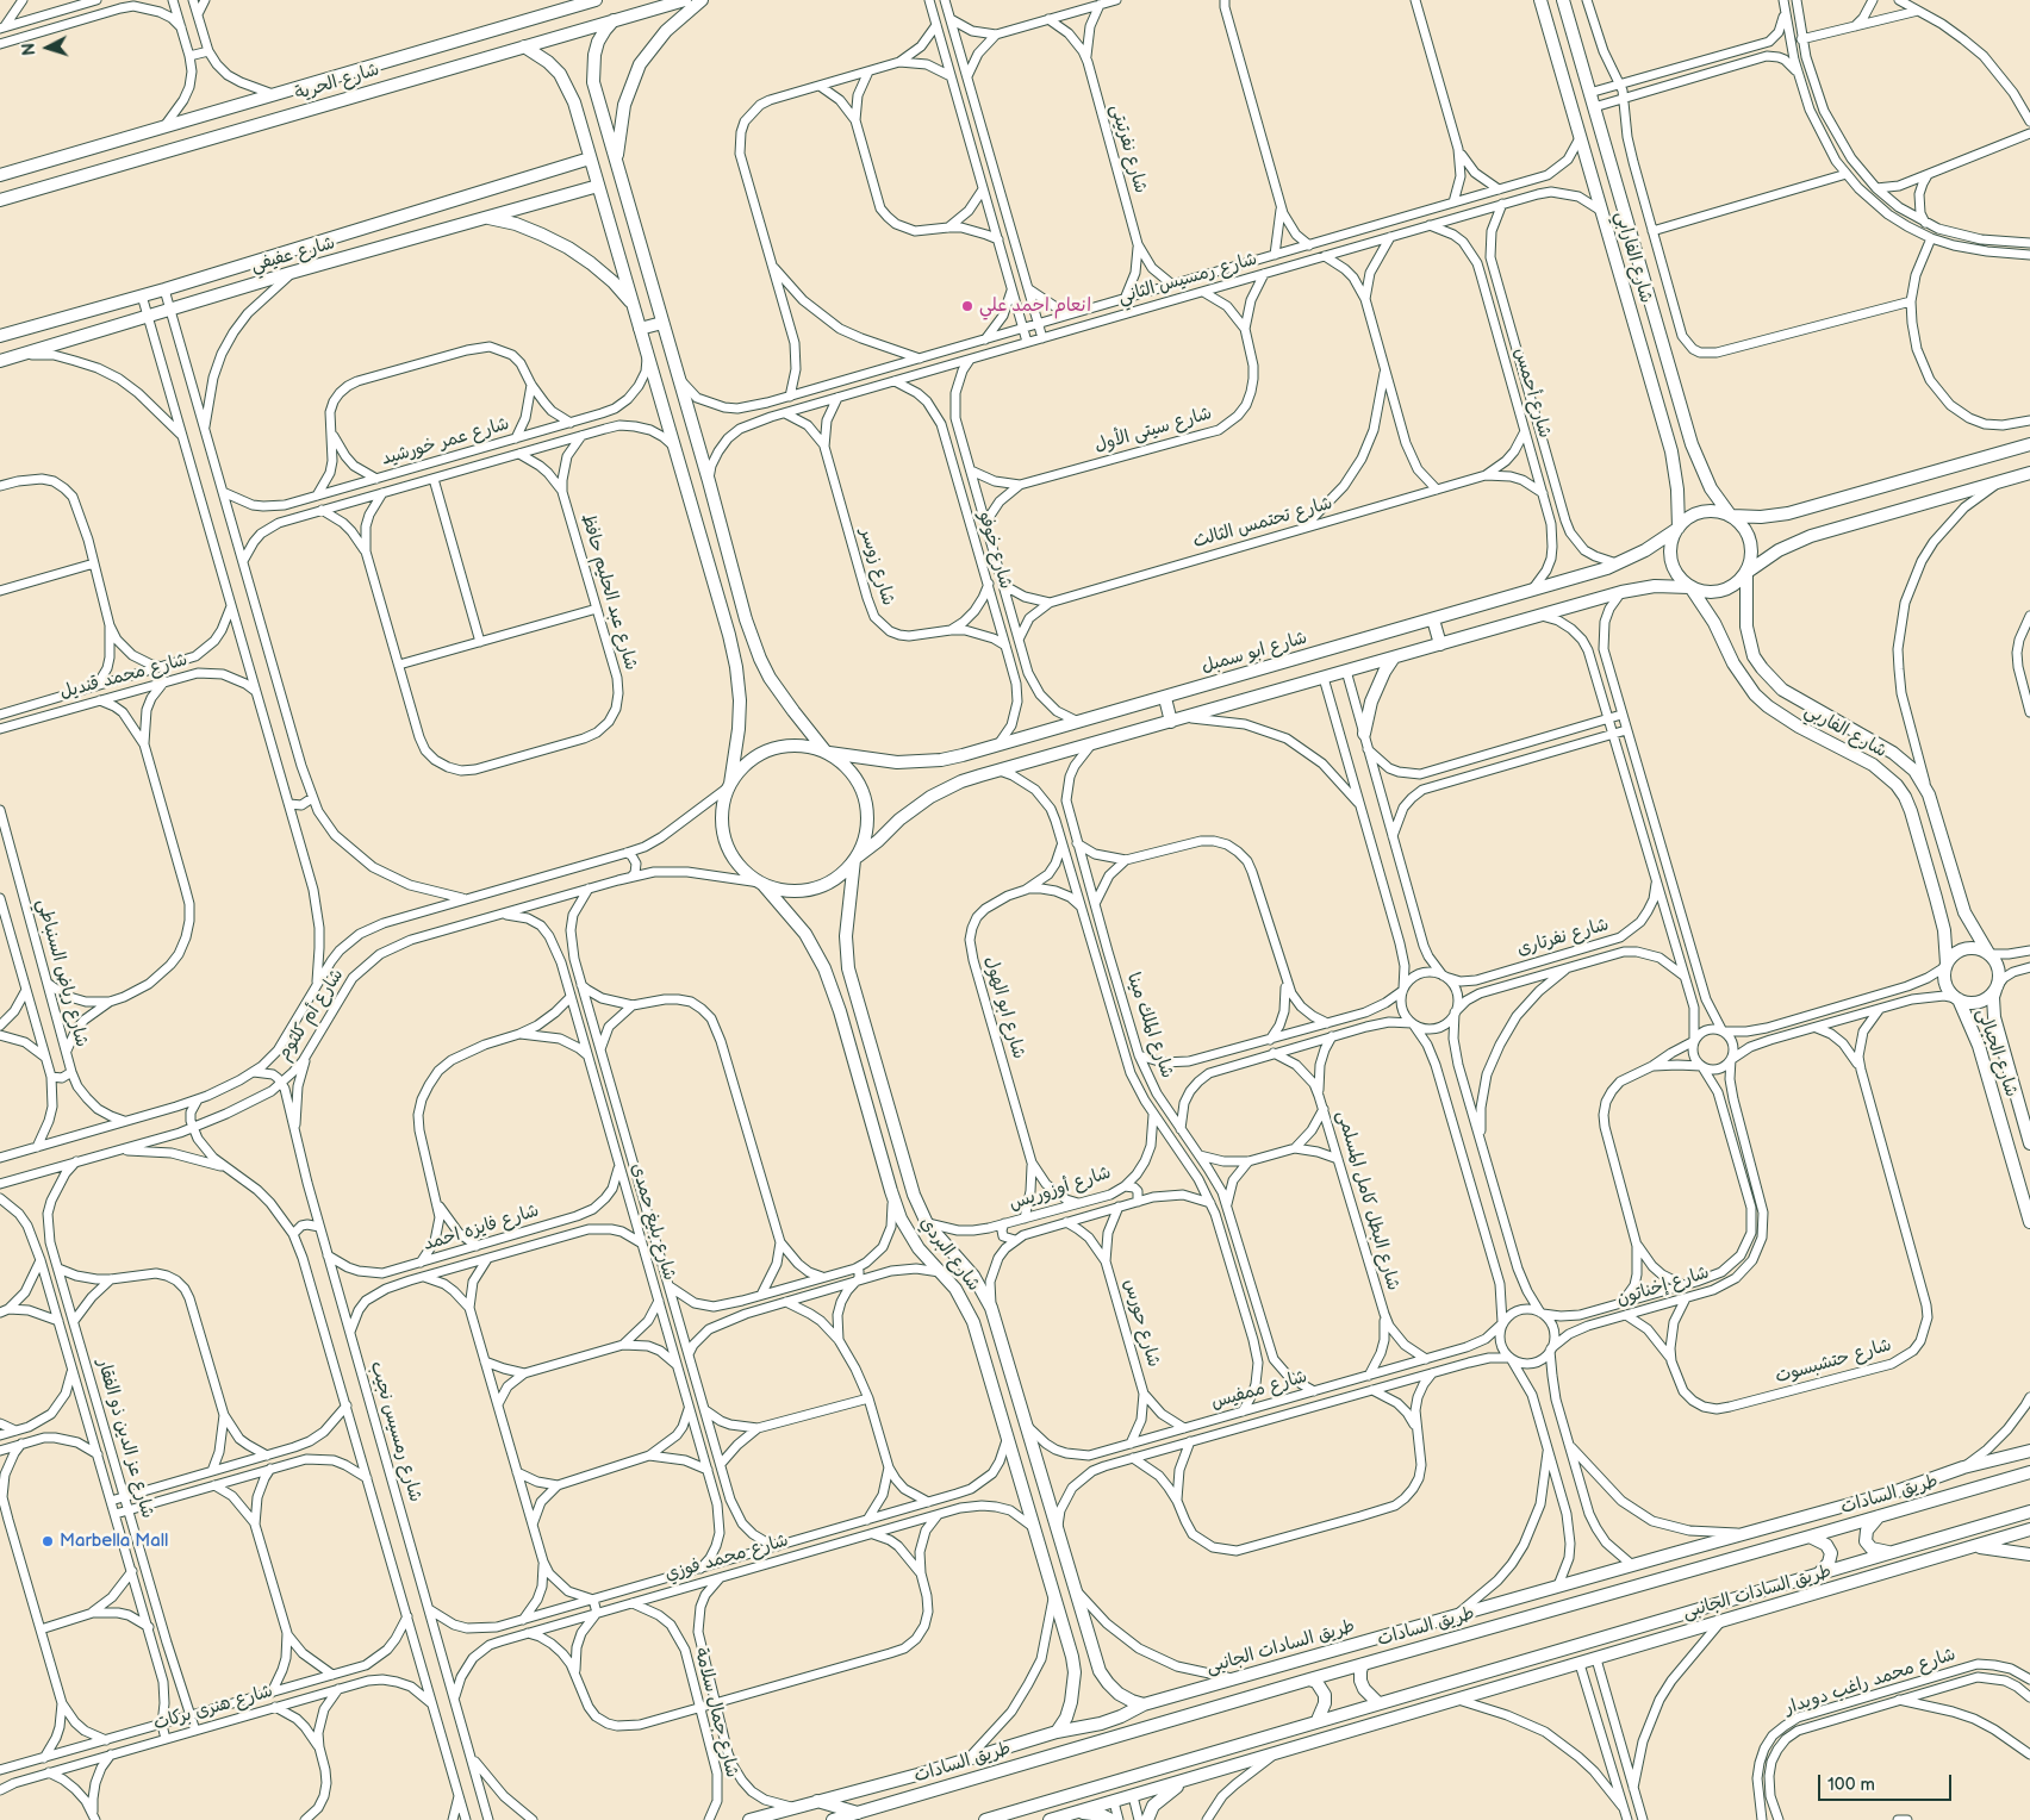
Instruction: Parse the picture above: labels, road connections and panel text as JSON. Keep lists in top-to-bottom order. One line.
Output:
{"streets":{"street":["شارع الحرية","شارع نفرتيتى","شارع عفيفي","شارع الفارابي","شارع رمسيس الثاني","شارع أحمس","شارع سيتى الأول","شارع عمر خورشيد","شارع تحتمس الثالث","شارع خوفو","شارع زوسر","شارع عبد الحليم حافظ","شارع ابو سمبل","شارع محمد قنديل","شارع الفاربي","شارع نفرتارى","شارع رياض السنباطي","شارع ابو الهول","شارع أم كلثوم","شارع الملك مينا","شارع الجبالى","شارع أوزوريس","شارع البطل كامل المسلمى","شارع بليغ حمدى","شارع فايزه احمد","شارع البردي","شارع إخناتون","شارع حورس","شارع حتشبسوت","شارع ممفيس","شارع رمسيس نجيب","شارع عز الدين ذو الفقار","طريق السادات","شارع محمد فوزي","طريق السادات الجانبى","شارع محمد راغب دويدار","شارع هنرى بركات","شارع جمال سلامة"]},"crossings":[["شارع نفرتيتى","شارع رمسيس الثاني"],["شارع الفارابي","شارع رمسيس الثاني"],["شارع الفارابي","شارع ابو سمبل"],["شارع الفارابي","شارع الفاربي"],["شارع رمسيس الثاني","شارع أحمس"],["شارع رمسيس الثاني","شارع سيتى الأول"],["شارع رمسيس الثاني","شارع خوفو"],["شارع رمسيس الثاني","شارع زوسر"],["شارع أحمس","شارع تحتمس الثالث"],["شارع أحمس","شارع ابو سمبل"],["شارع سيتى الأول","شارع خوفو"],["شارع عمر خورشيد","شارع عبد الحليم حافظ"],["شارع تحتمس الثالث","شارع خوفو"],["شارع خوفو","شارع زوسر"],["شارع خوفو","شارع ابو سمبل"],["شارع ابو سمبل","شارع الفاربي"],["شارع ابو سمبل","شارع أم كلثوم"],["شارع ابو سمبل","شارع البردي"],["شارع الفاربي","شارع الجبالى"],["شارع رياض السنباطي","شارع أم كلثوم"],["شارع ابو الهول","شارع الملك مينا"],["شارع ابو الهول","شارع أوزوريس"],["شارع أم كلثوم","شارع بليغ حمدى"],["شارع أم كلثوم","شارع البردي"],["شارع أم كلثوم","شارع رمسيس نجيب"],["شارع أم كلثوم","شارع عز الدين ذو الفقار"],["شارع الملك مينا","شارع أوزوريس"],["شارع الملك مينا","شارع البطل كامل المسلمى"],["شارع الملك مينا","شارع ممفيس"],["شارع أوزوريس","شارع البردي"],["شارع أوزوريس","شارع حورس"],["شارع البطل كامل المسلمى","شارع ممفيس"],["شارع بليغ حمدى","شارع فايزه احمد"],["شارع بليغ حمدى","شارع محمد فوزي"],["شارع فايزه احمد","شارع رمسيس نجيب"],["شارع البردي","شارع ممفيس"],["شارع البردي","شارع محمد فوزي"],["شارع البردي","طريق السادات الجانبى"],["شارع إخناتون","شارع حتشبسوت"],["شارع إخناتون","شارع ممفيس"],["شارع حورس","شارع ممفيس"],["شارع رمسيس نجيب","شارع محمد فوزي"],["شارع عز الدين ذو الفقار","شارع هنرى بركات"],["شارع محمد فوزي","شارع جمال سلامة"],["طريق السادات الجانبى","شارع جمال سلامة"]],"places":["انعام احمد علي","Marbella Mall"],"scale_bar":"100 m","north":"left"}
